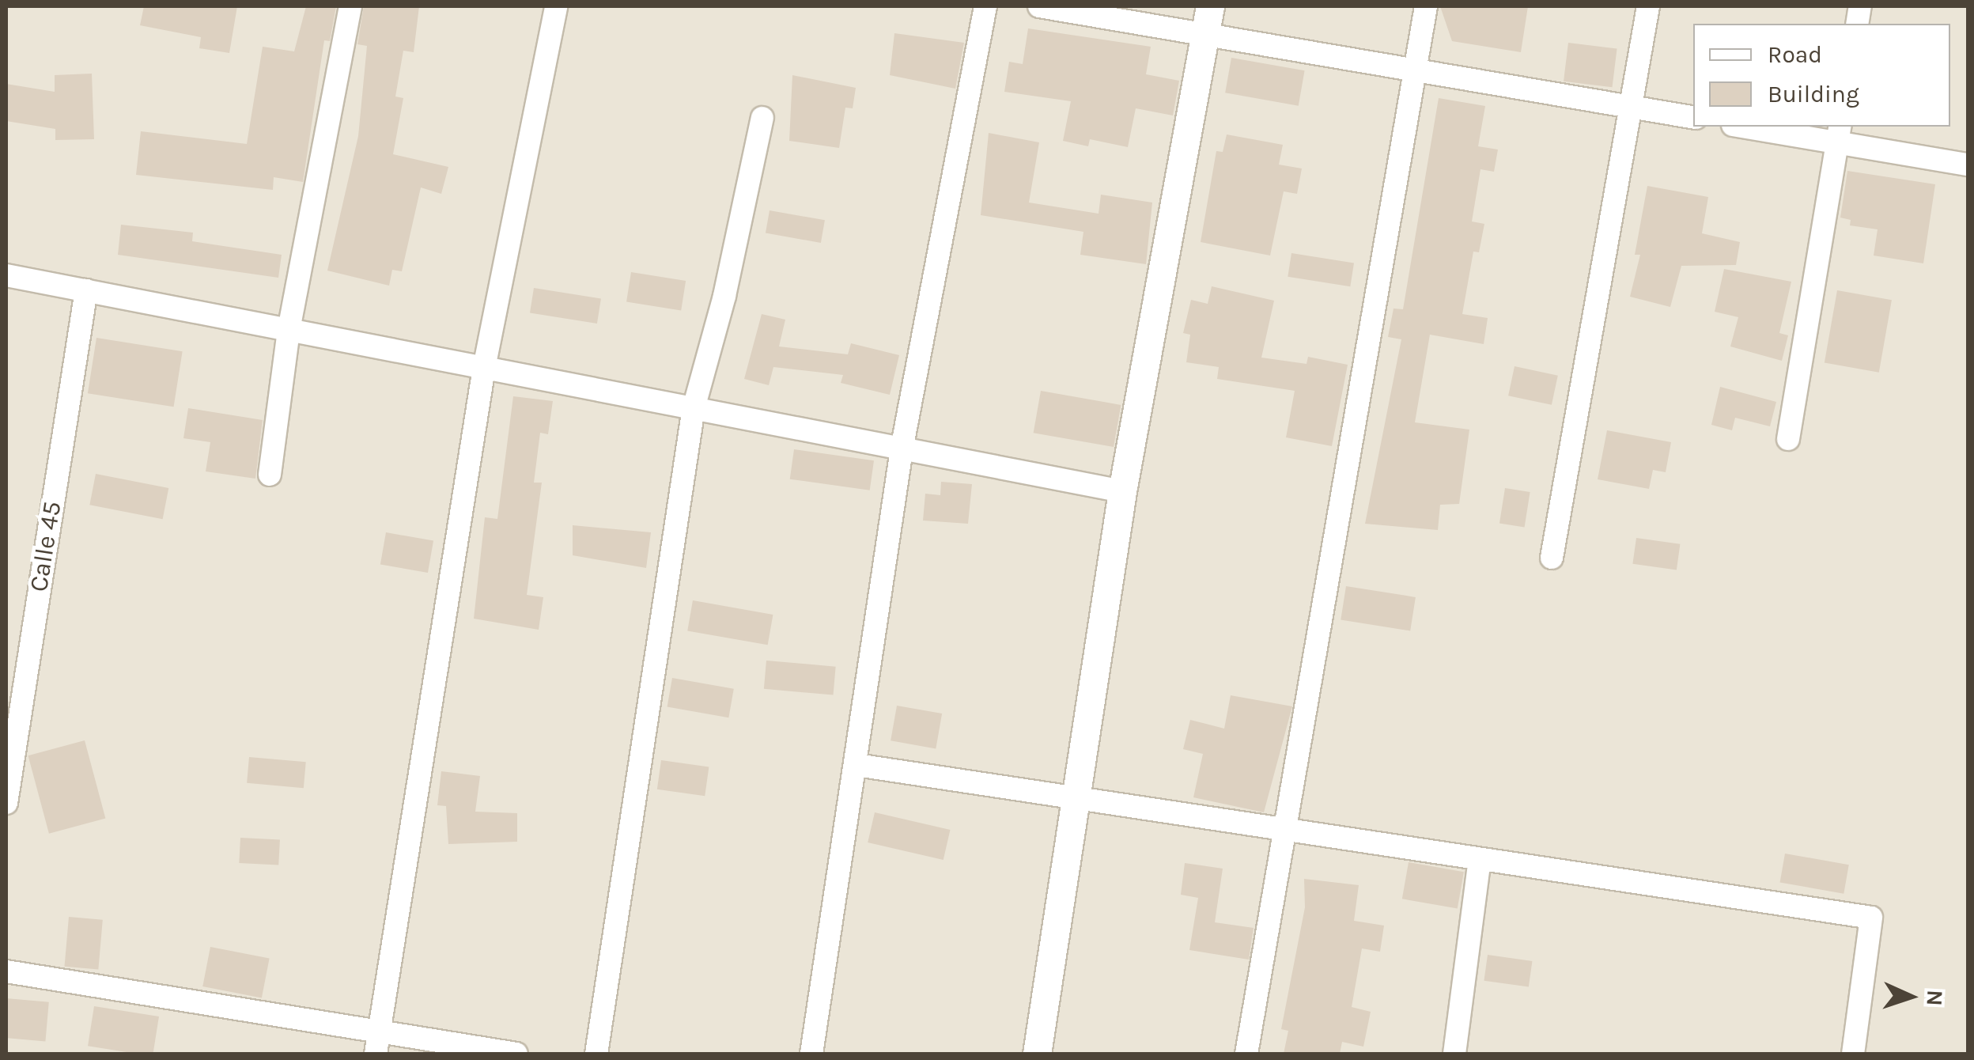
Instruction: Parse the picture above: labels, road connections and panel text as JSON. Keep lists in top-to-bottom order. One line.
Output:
{"streets":{"street":["Calle 45"]},"legend":["Road","Building"],"north":"right"}
